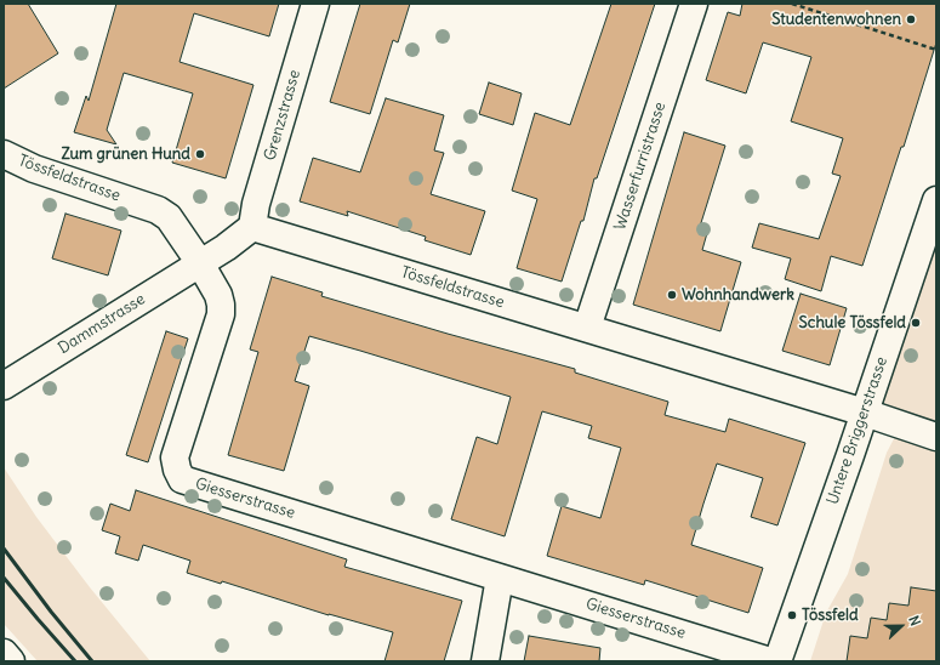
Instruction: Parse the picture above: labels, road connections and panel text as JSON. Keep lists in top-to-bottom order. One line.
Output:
{"streets":{"street":["Grenzstrasse","Wasserfurristrasse","Tössfeldstrasse","Dammstrasse","Untere Briggerstrasse","Giesserstrasse"]},"crossings":[["Grenzstrasse","Tössfeldstrasse"],["Wasserfurristrasse","Tössfeldstrasse"],["Tössfeldstrasse","Dammstrasse"],["Tössfeldstrasse","Untere Briggerstrasse"],["Tössfeldstrasse","Giesserstrasse"],["Dammstrasse","Giesserstrasse"]],"places":["Studentenwohnen","Zum grünen Hund","Wohnhandwerk","Schule Tössfeld","Tössfeld"],"north":"right"}
